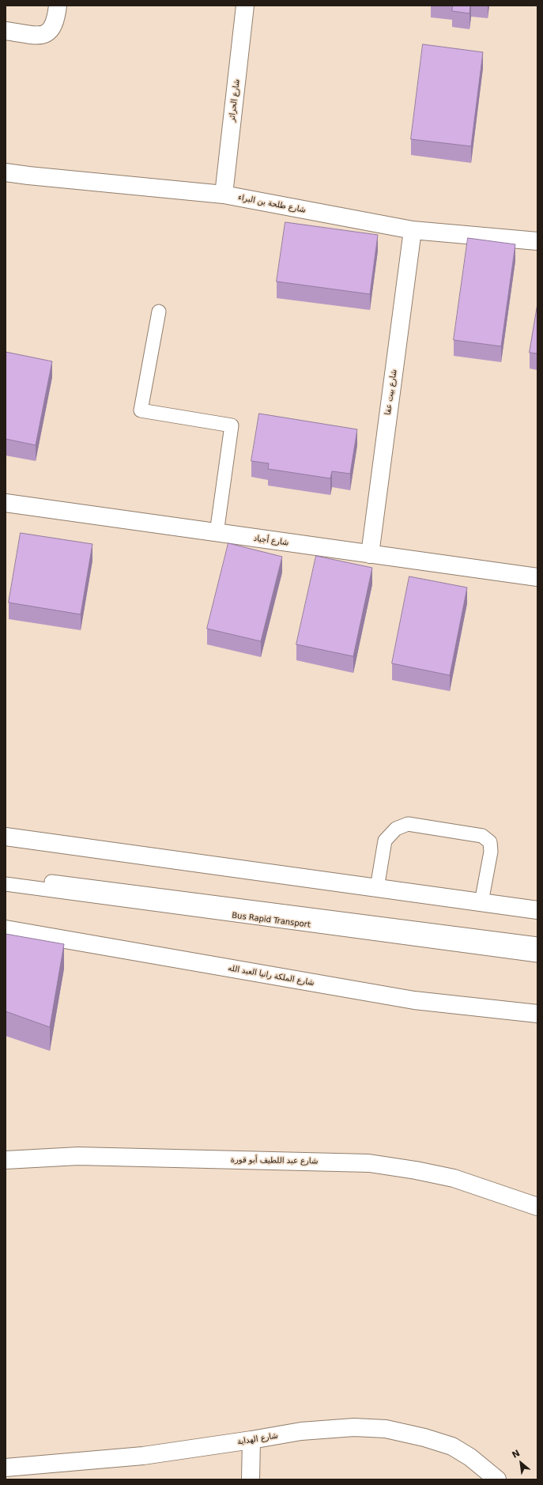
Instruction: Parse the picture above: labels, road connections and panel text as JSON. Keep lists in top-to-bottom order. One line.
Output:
{"streets":{"street":["شارع الحرائر","شارع طلحة بن البراء","شارع بيت عفا","شارع أجياد","شارع الملكة رانيا العبد الله","شارع عبد اللطيف أبو قورة","شارع الهداية"],"lane":["Bus Rapid Transport"]},"crossings":[["شارع الحرائر","شارع طلحة بن البراء"],["شارع طلحة بن البراء","شارع بيت عفا"],["شارع بيت عفا","شارع أجياد"]],"north":"top left"}
